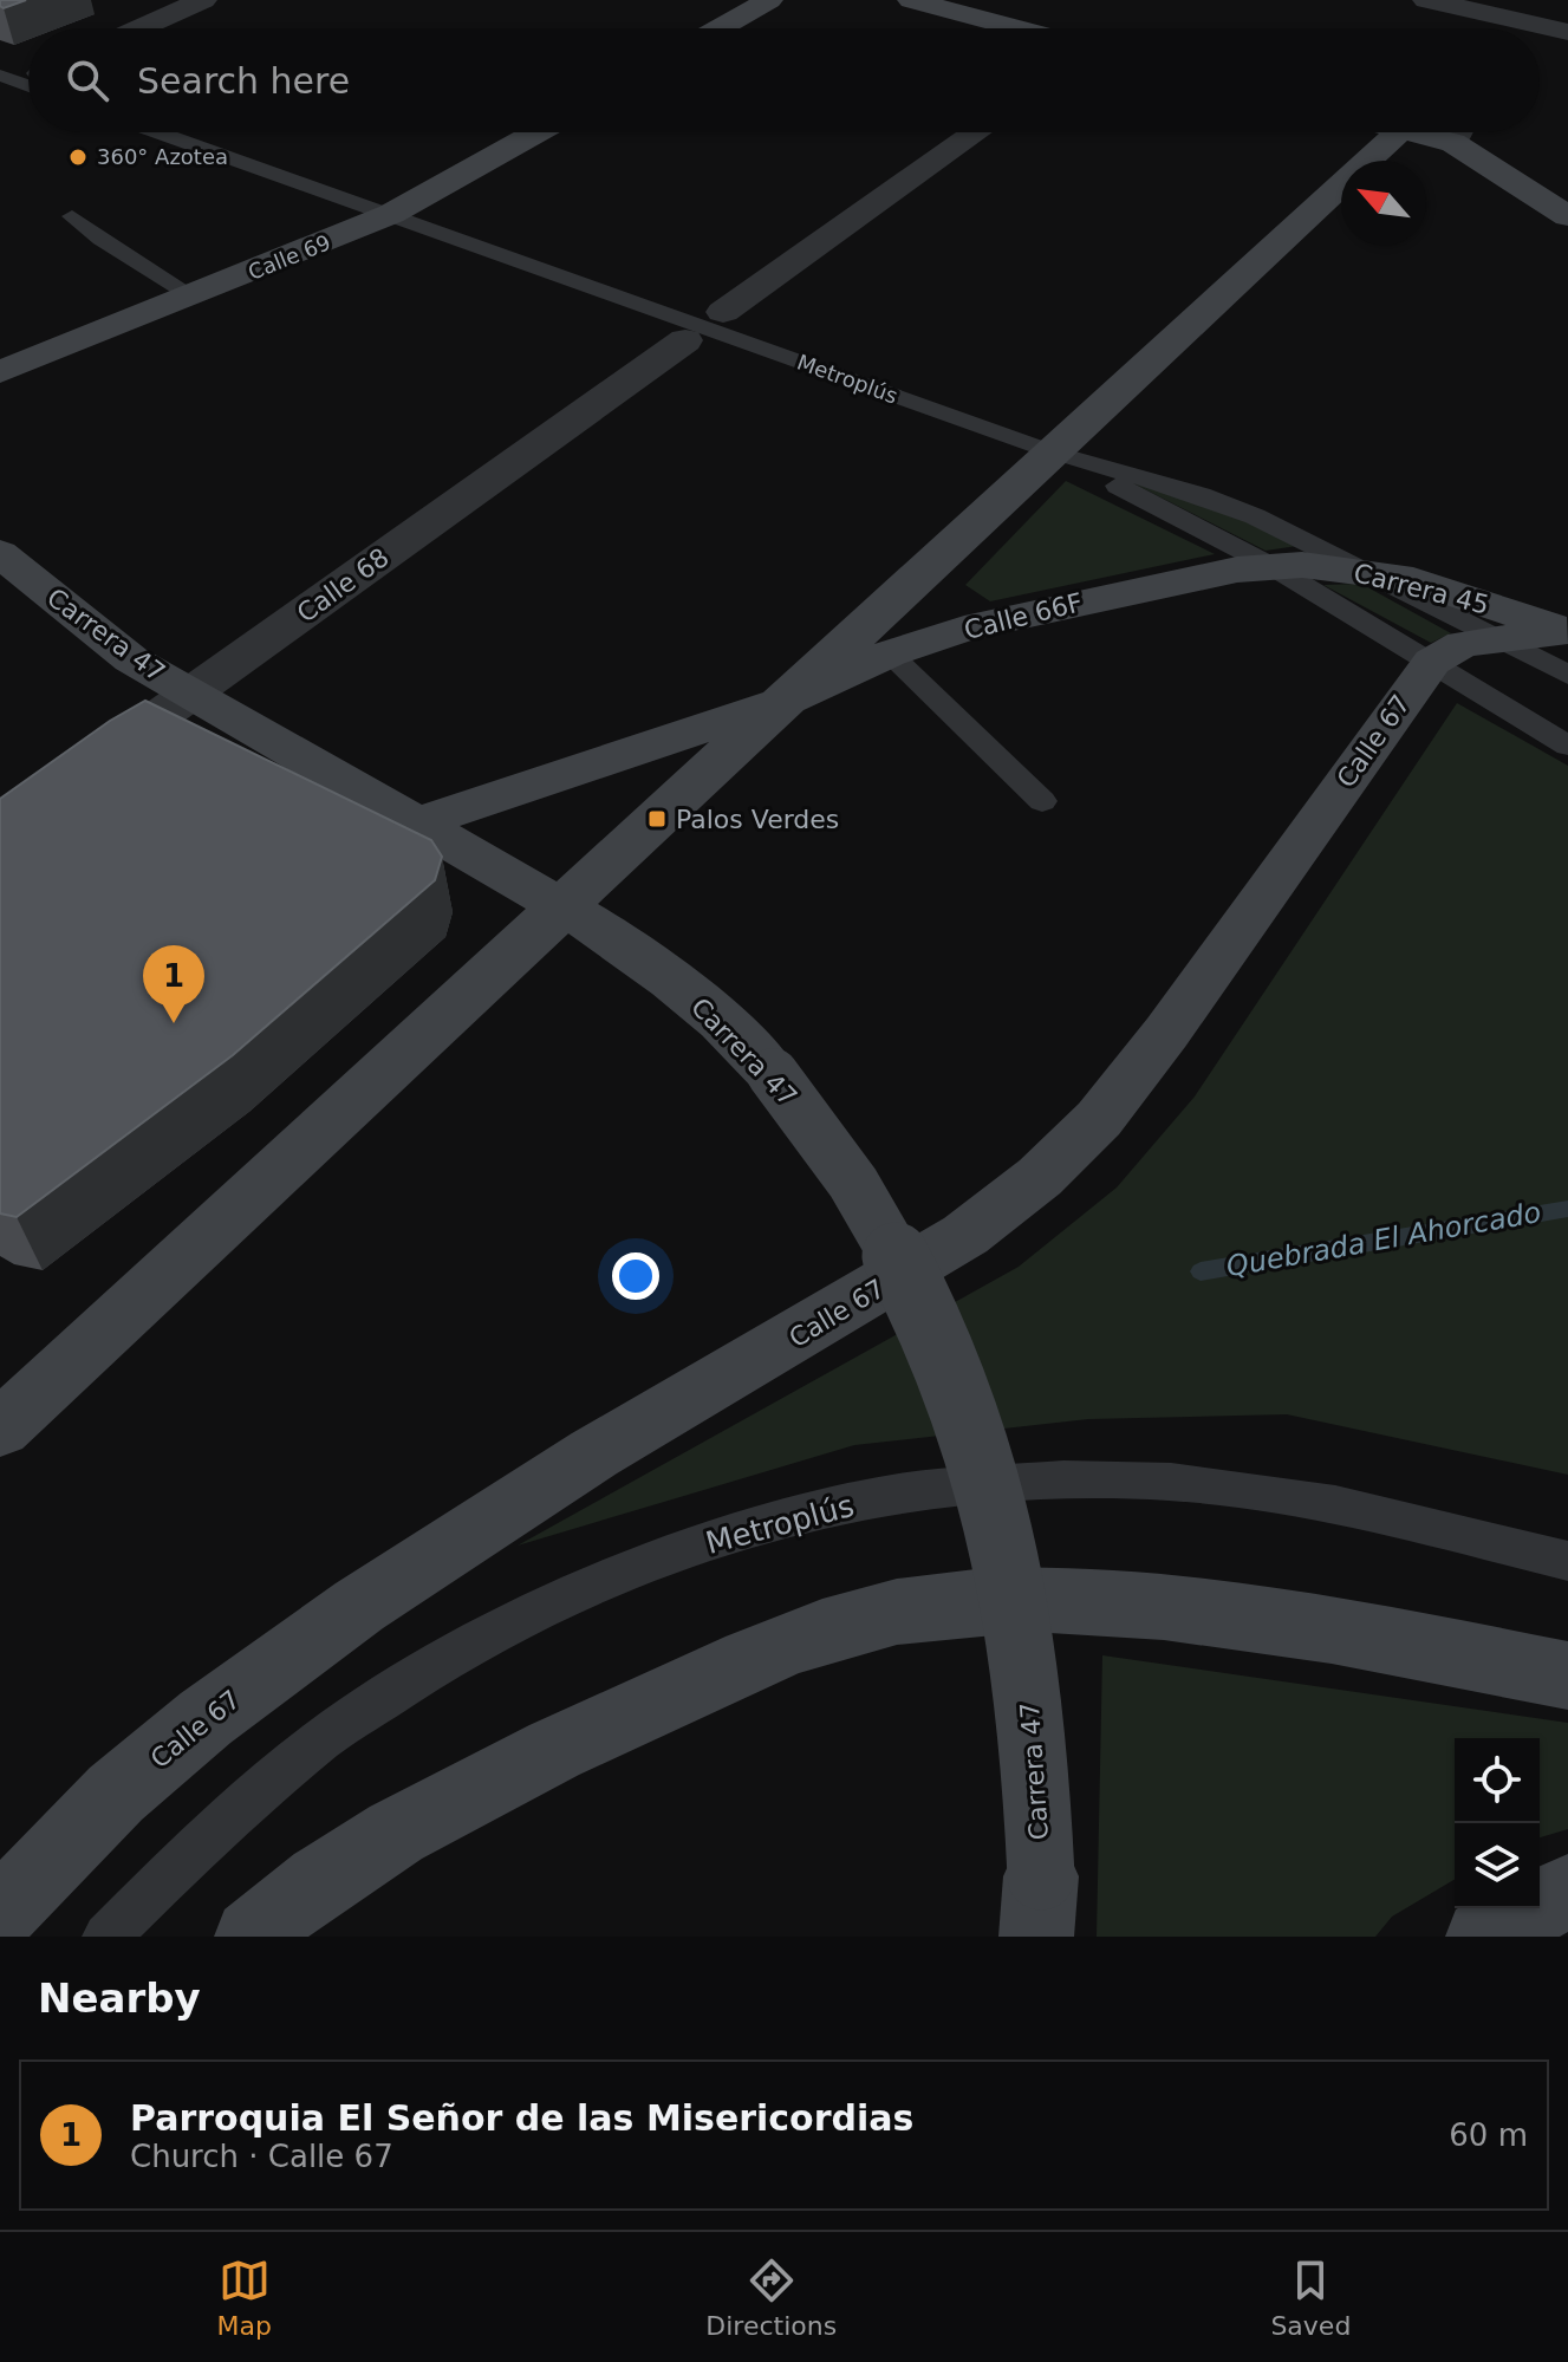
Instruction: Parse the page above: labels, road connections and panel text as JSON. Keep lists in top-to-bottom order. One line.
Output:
{"streets":{"street":["Calle 69","Calle 68","Carrera 45","Calle 66F","Carrera 47","Calle 67"],"lane":["Metroplús"]},"crossings":[["Calle 69","Metroplús"],["Metroplús","Carrera 45"],["Metroplús","Calle 67"],["Calle 68","Carrera 47"],["Carrera 45","Calle 66F"],["Carrera 45","Calle 67"]],"water":["Quebrada El Ahorcado"],"places":{"other":["360° Azotea"],"transit":["Palos Verdes"]},"north":"top left","page":{"search":"Search here","pins":"1","heading":"Nearby","list":[{"mark":"1","name":"Parroquia El Señor de las Misericordias","note":"Church · Calle 67","value":"60 m"}],"nav":["Map","Directions","Saved"]}}
